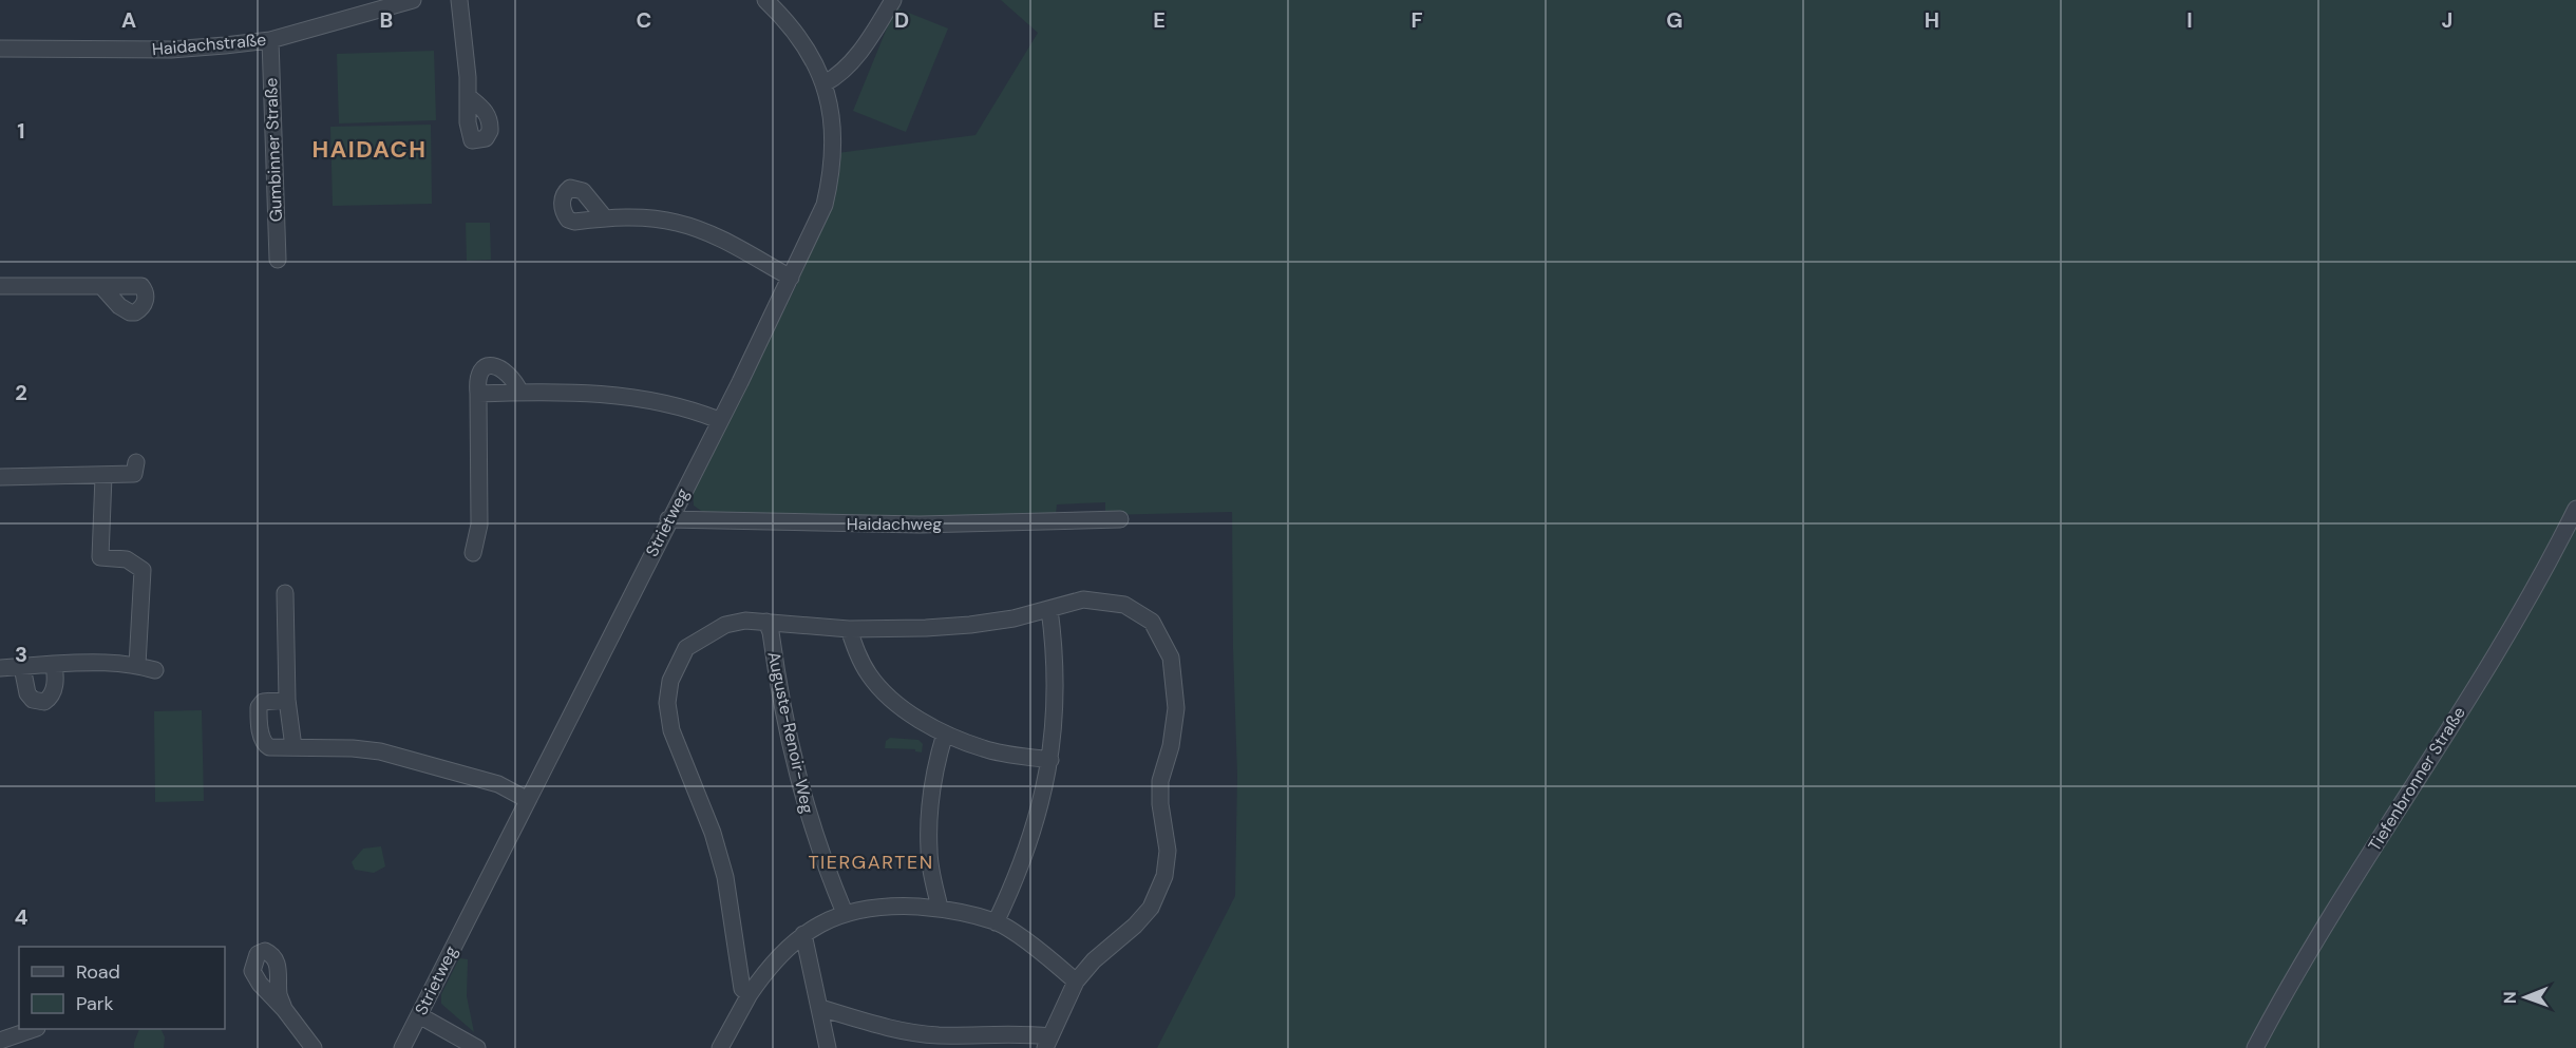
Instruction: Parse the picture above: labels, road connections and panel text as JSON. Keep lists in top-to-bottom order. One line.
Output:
{"streets":{"street":["Haidachstraße","Gumbinner Straße","Strietweg","Haidachweg","Auguste-Renoir-Weg","Tiefenbronner Straße"]},"crossings":[["Haidachstraße","Gumbinner Straße"],["Strietweg","Haidachweg"]],"districts":["HAIDACH","TIERGARTEN"],"legend":["Road","Park"],"north":"left","grid":{"columns":["A","B","C","D","E","F","G","H","I","J"],"rows":["1","2","3","4"]}}
